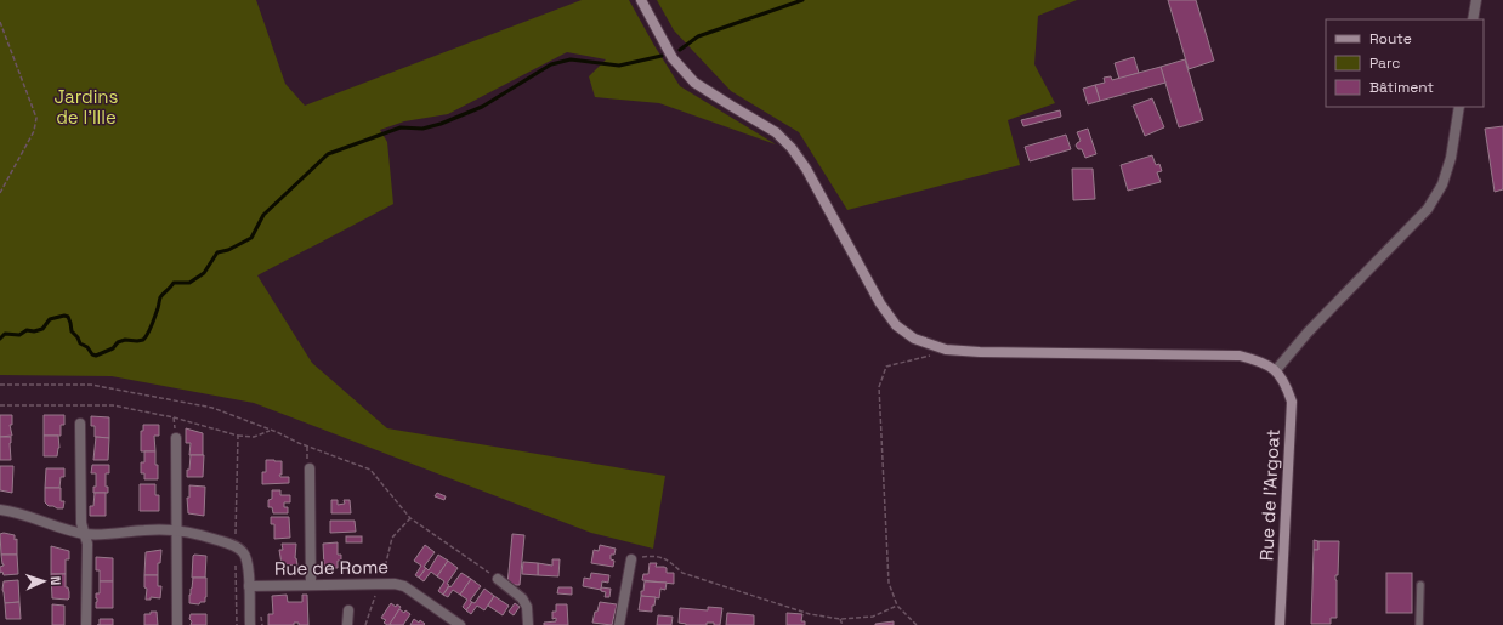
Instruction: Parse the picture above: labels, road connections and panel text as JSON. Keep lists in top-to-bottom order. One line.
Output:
{"streets":{"street":["Rue de l'Argoat","Rue de Rome"]},"parks":["Jardins de l'Ille"],"legend":["Route","Parc","Bâtiment"],"north":"right"}
